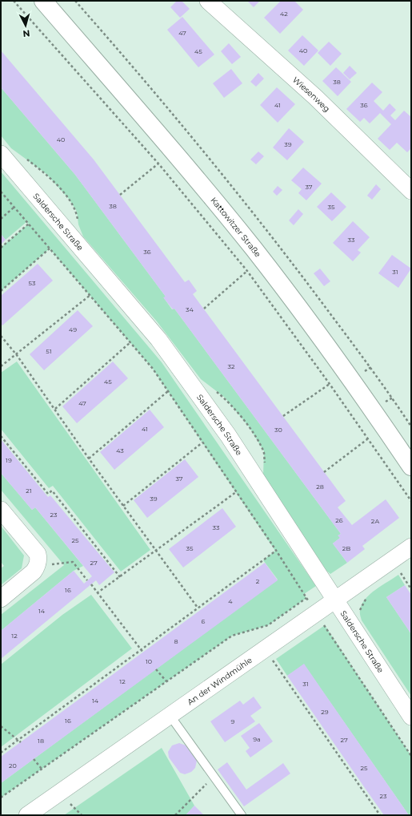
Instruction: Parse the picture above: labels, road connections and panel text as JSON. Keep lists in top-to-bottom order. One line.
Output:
{"streets":{"street":["Wiesenweg","Saldersche Straße","Kattowitzer Straße","An der Windmühle"]},"crossings":[["Saldersche Straße","An der Windmühle"]],"house_numbers":["42","47","40","45","38","41","36","40","39","37","38","35","33","36","31","53","34","49","51","32","45","47","41","30","43","19","37","28","21","39","23","26","2A","33","25","35","2B","27","2","16","4","14","6","12","8","10","12","31","14","29","16","9","9a","27","18","20","25","23"],"north":"bottom"}
